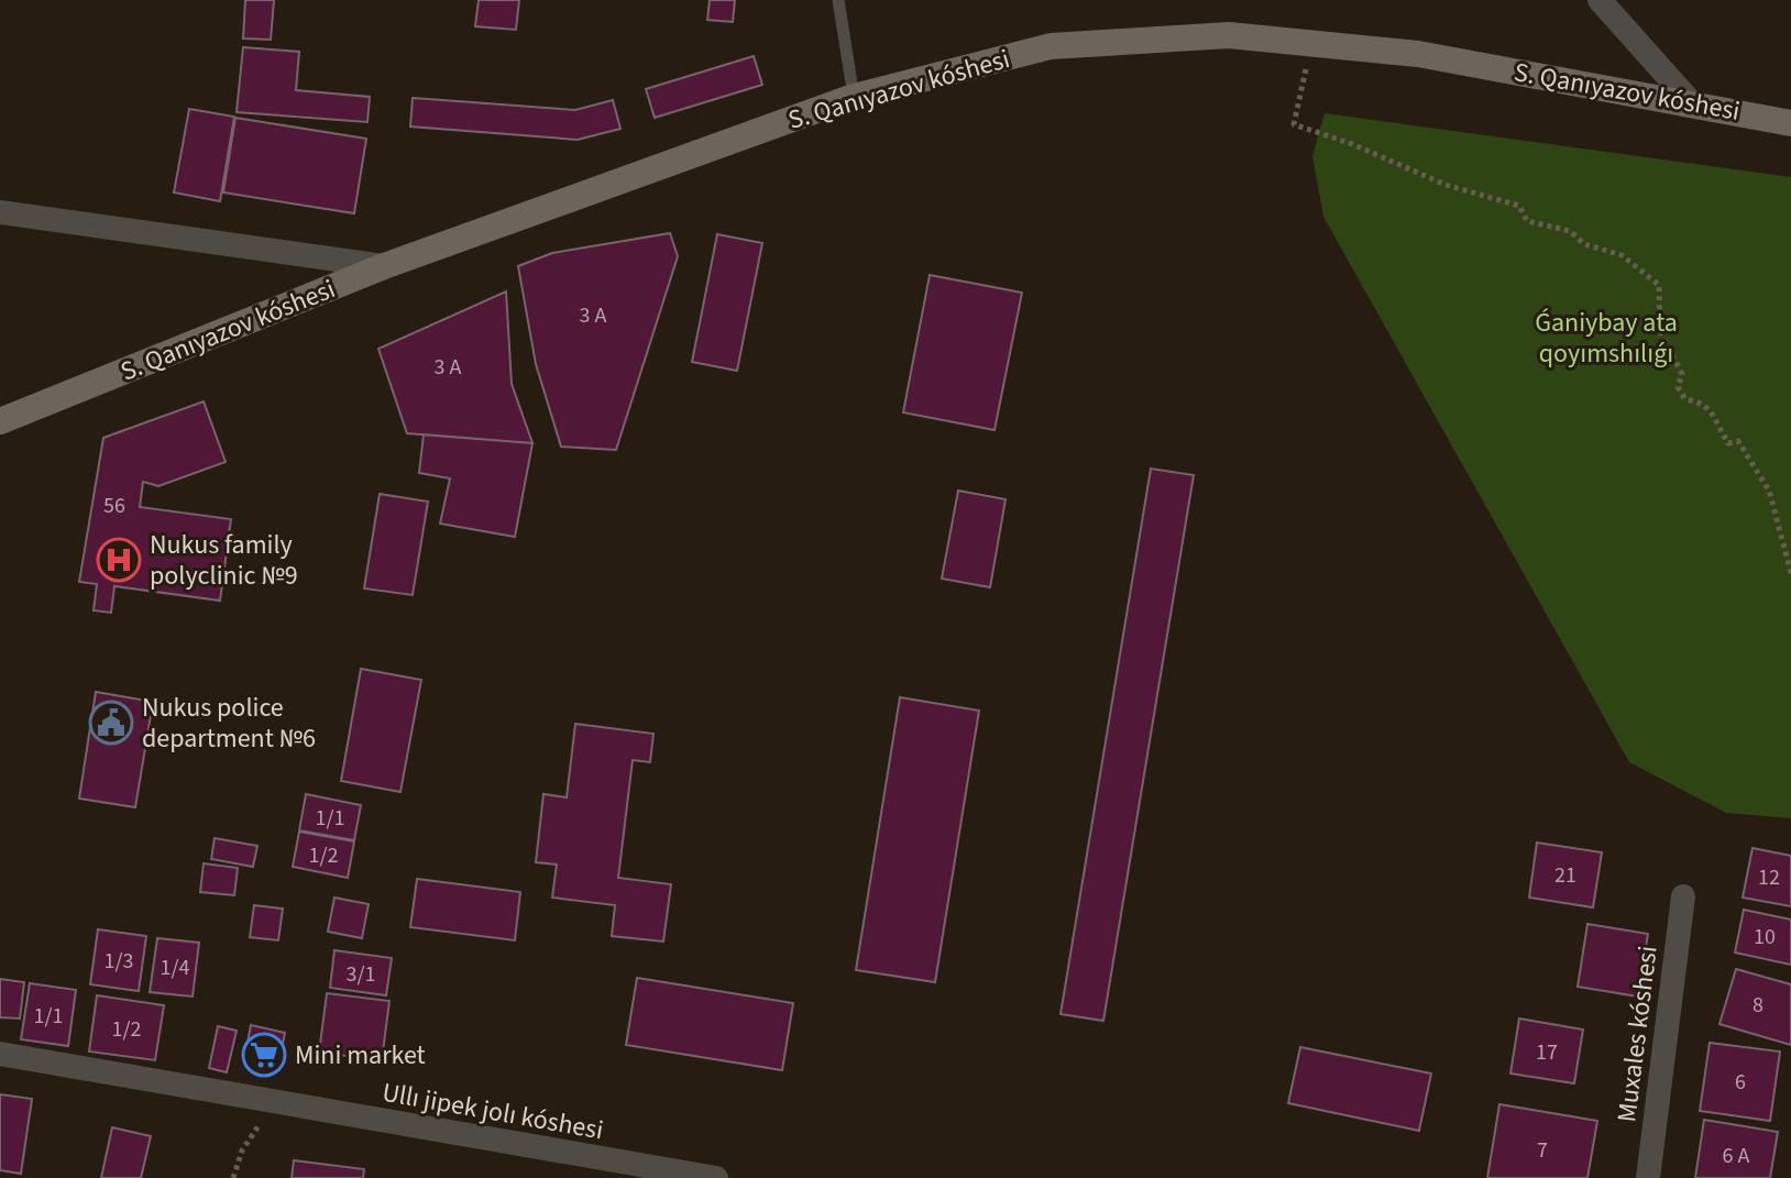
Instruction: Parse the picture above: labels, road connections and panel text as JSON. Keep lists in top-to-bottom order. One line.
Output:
{"streets":{"street":["S. Qanıyazov kóshesi","Muxales kóshesi","Ullı jipek jolı kóshesi"]},"parks":["Ǵaniybay ata qoyımshılıǵı"],"places":{"hospital":["Nukus family polyclinic №9"],"public building":["Nukus police department №6"],"supermarket":["Mini market"]},"house_numbers":["3 А","3 А","56","1/1","1/2","21","12","10","1/3","1/4","3/1","8","1/1","1/2","17","6","7","6 А"]}
